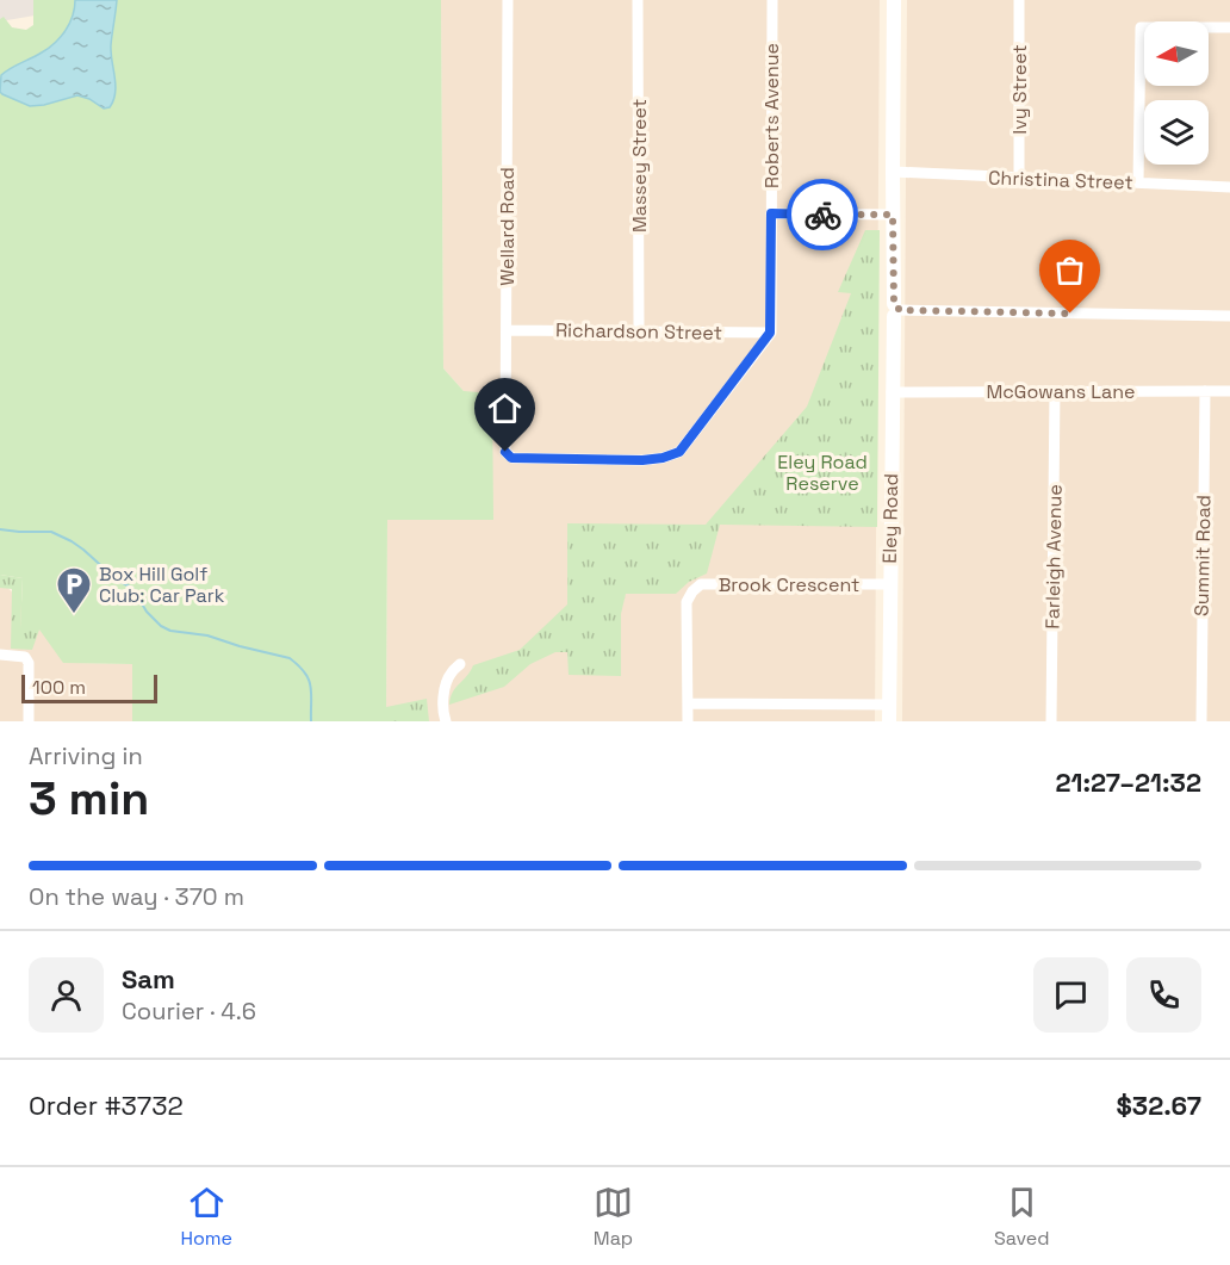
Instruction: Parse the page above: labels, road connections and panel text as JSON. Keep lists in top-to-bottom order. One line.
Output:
{"streets":{"main road":["Eley Road"],"street":["Ivy Street","Roberts Avenue","Massey Street","Christina Street","Wellard Road","Richardson Street","McGowans Lane","Summit Road","Farleigh Avenue","Brook Crescent"]},"crossings":[["Ivy Street","Christina Street"],["Roberts Avenue","Wellard Road"],["Roberts Avenue","Richardson Street"],["Massey Street","Richardson Street"],["Christina Street","Eley Road"],["Wellard Road","Richardson Street"],["McGowans Lane","Eley Road"],["McGowans Lane","Summit Road"],["McGowans Lane","Farleigh Avenue"],["Eley Road","Brook Crescent"]],"parks":["Eley Road Reserve"],"places":{"parking":["Box Hill Golf Club: Car Park"]},"scale_bar":"100 m","north":"left","page":{"scale":"100 m","heading":["3 min","Arriving in","21:27–21:32"],"panel":["Sam","Courier · 4.6","Order #3732","$32.67"],"bar":"On the way · 370 m","tabs":["Home","Map","Saved"]}}
